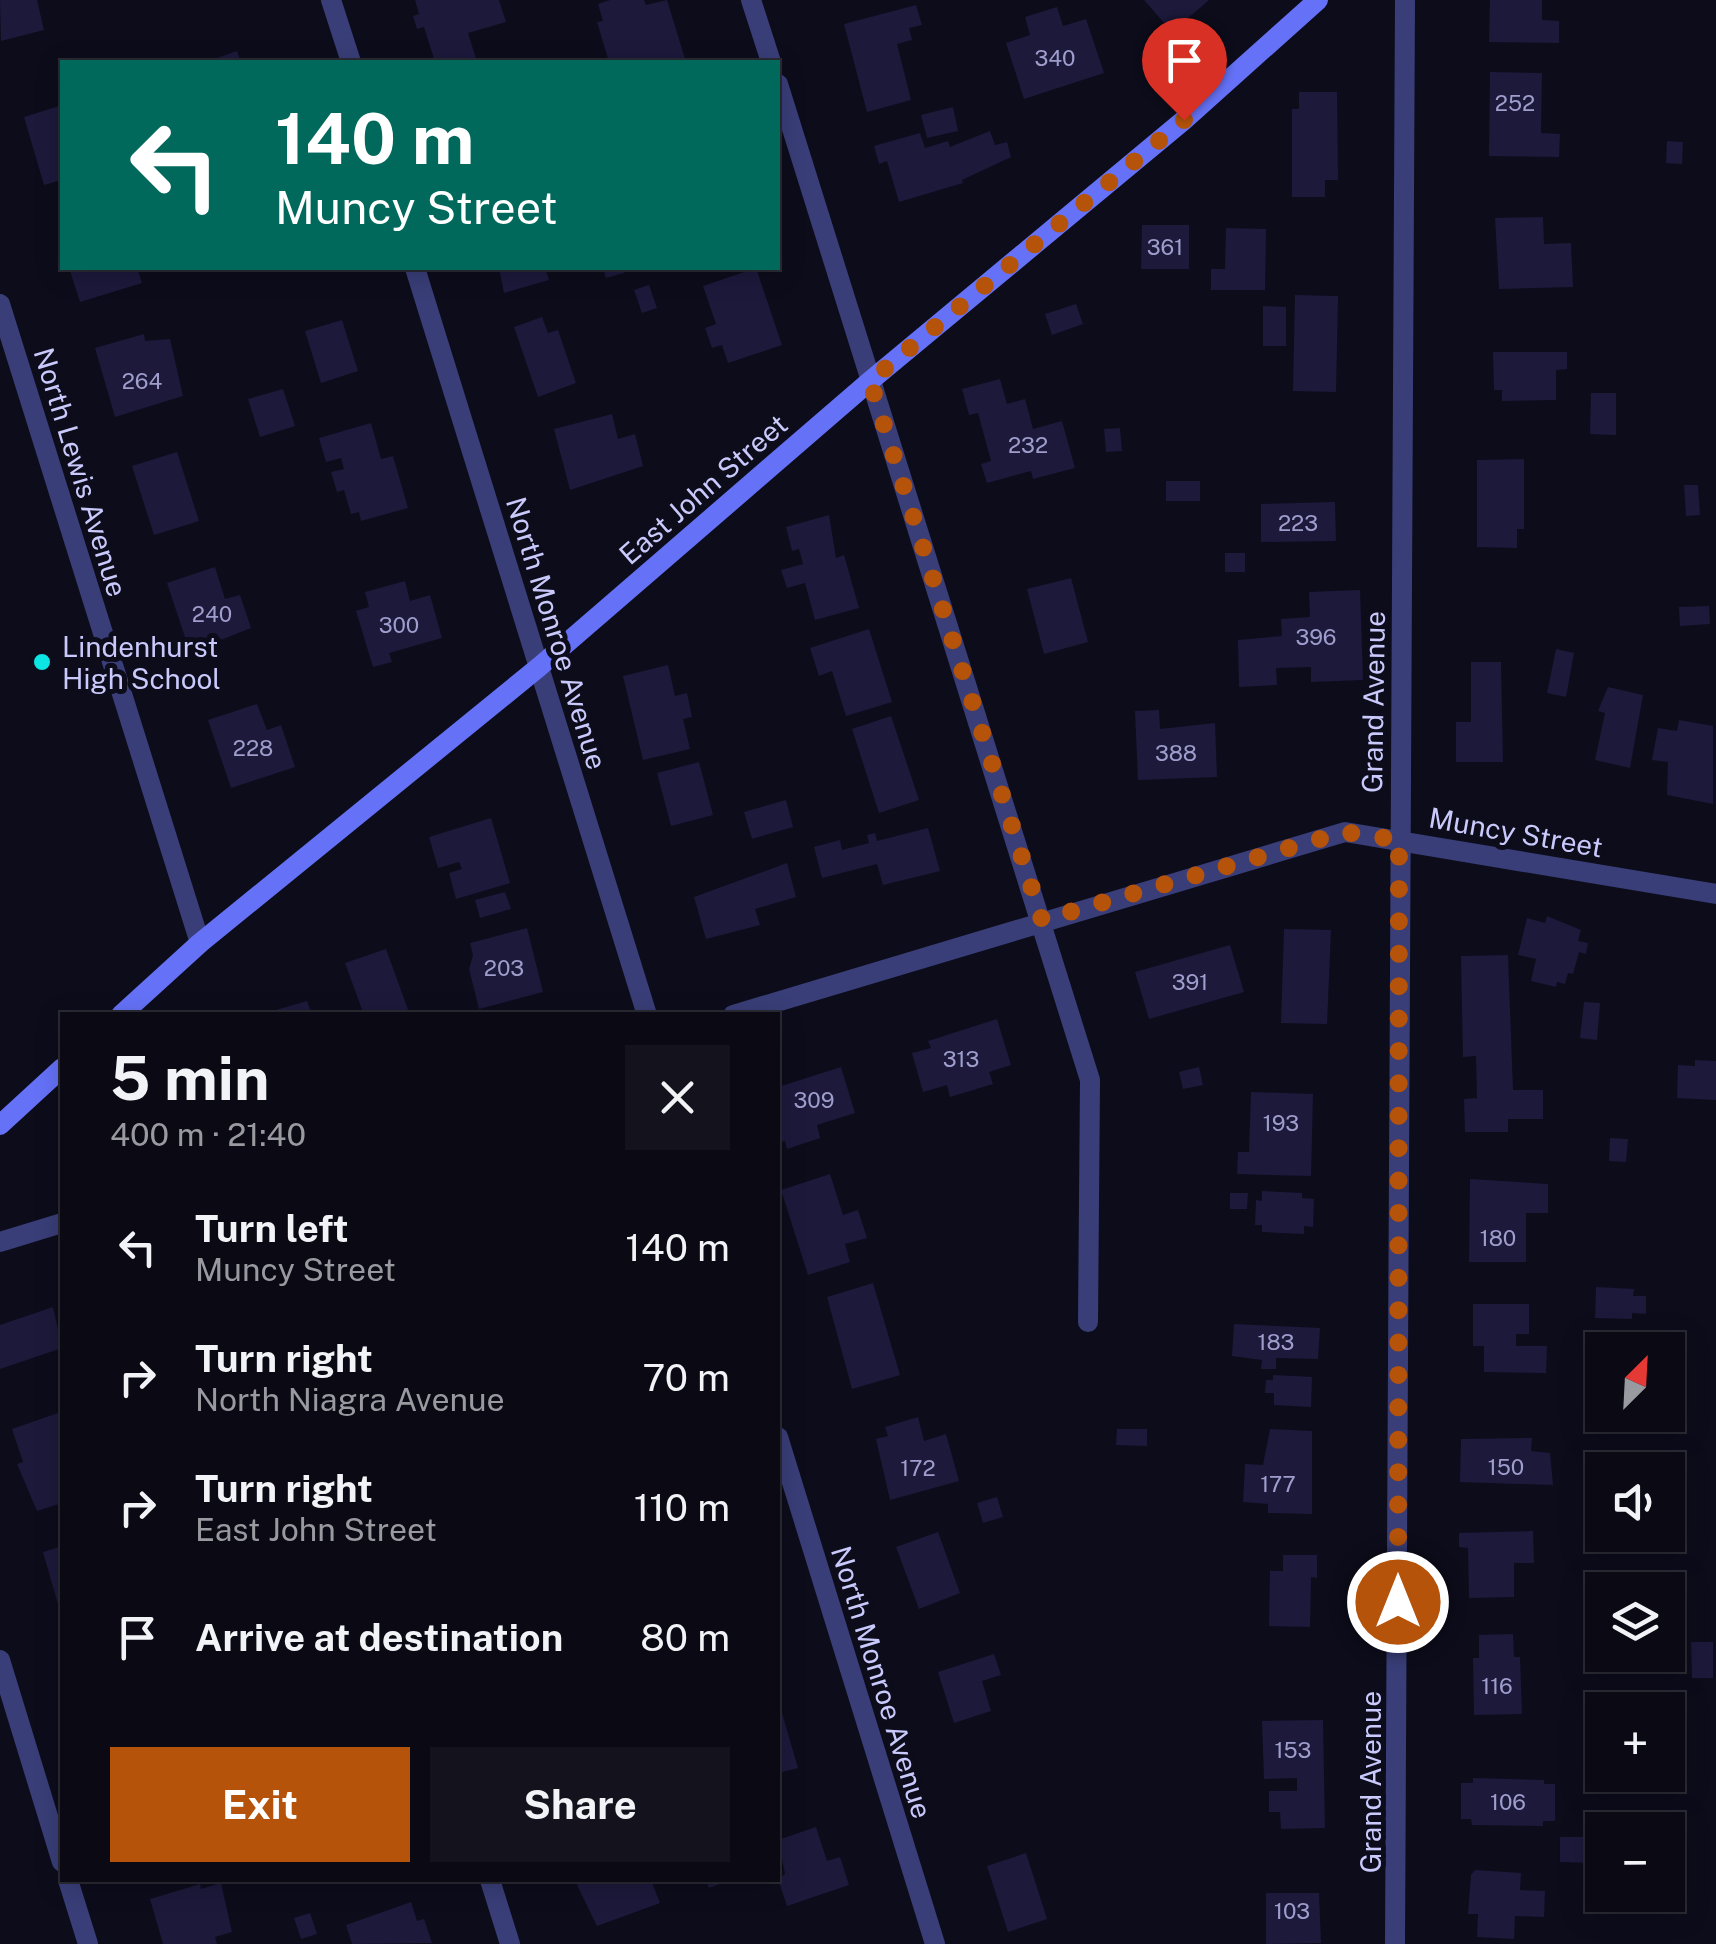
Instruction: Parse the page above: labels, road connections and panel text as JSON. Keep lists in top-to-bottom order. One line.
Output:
{"streets":{"street":["North Lewis Avenue","East John Street","North Monroe Avenue","Grand Avenue","Muncy Street"]},"crossings":[["North Lewis Avenue","East John Street"],["East John Street","North Monroe Avenue"],["Grand Avenue","Muncy Street"]],"places":["Lindenhurst High School"],"house_numbers":["340","252","361","264","232","223","240","300","396","228","388","203","391","313","309","193","180","183","150","172","177","116","153","106","103"],"north":"top right","page":{"turn":["140 m","Muncy Street"],"heading":["5 min","400 m · 21:40"],"list":[{"name":"Turn left","note":"Muncy Street","value":"140 m"},{"name":"Turn right","note":"North Niagra Avenue","value":"70 m"},{"name":"Turn right","note":"East John Street","value":"110 m"},{"name":"Arrive at destination","value":"80 m"}],"map_buttons":["+","−"],"buttons":["Exit","Share"]}}
